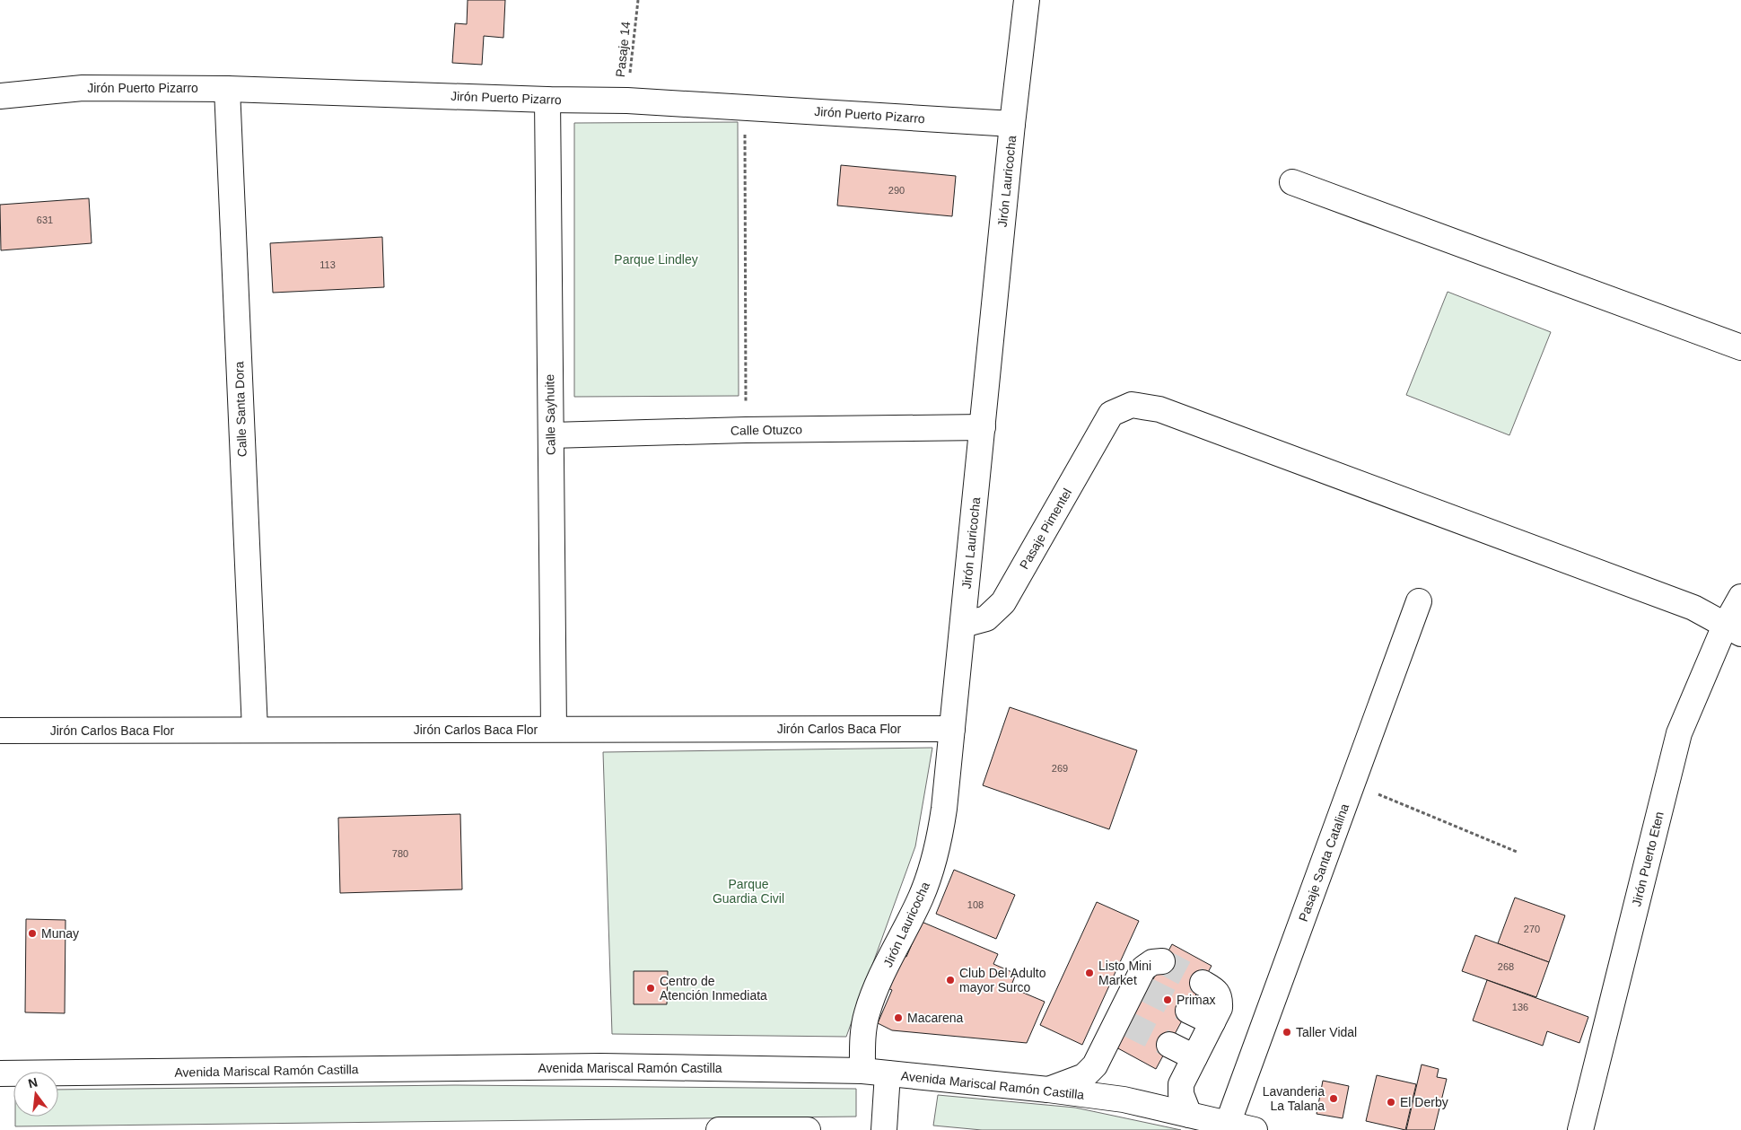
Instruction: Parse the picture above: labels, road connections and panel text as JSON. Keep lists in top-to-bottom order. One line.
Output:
{"streets":{"street":["Jirón Puerto Pizarro","Jirón Lauricocha","Calle Santa Dora","Calle Sayhuite","Calle Otuzco","Pasaje Pimentel","Jirón Carlos Baca Flor","Jirón Puerto Eten","Pasaje Santa Catalina","Avenida Mariscal Ramón Castilla"],"path":["Pasaje 14"]},"crossings":[["Pasaje 14","Jirón Puerto Pizarro"],["Jirón Puerto Pizarro","Jirón Lauricocha"],["Jirón Puerto Pizarro","Calle Santa Dora"],["Jirón Puerto Pizarro","Calle Sayhuite"],["Jirón Lauricocha","Calle Otuzco"],["Jirón Lauricocha","Pasaje Pimentel"],["Jirón Lauricocha","Jirón Carlos Baca Flor"],["Jirón Lauricocha","Avenida Mariscal Ramón Castilla"],["Calle Santa Dora","Jirón Carlos Baca Flor"],["Calle Sayhuite","Calle Otuzco"],["Calle Sayhuite","Jirón Carlos Baca Flor"],["Pasaje Pimentel","Jirón Puerto Eten"],["Pasaje Santa Catalina","Avenida Mariscal Ramón Castilla"]],"parks":["Parque Lindley","Parque Guardia Civil"],"places":["Munay","Listo Mini Market","Club Del Adulto mayor Surco","Centro de Atención Inmediata","Primax","Macarena","Taller Vidal","Lavanderia La Talana","El Derby"],"house_numbers":["290","631","113","269","780","108","270","268","136"],"north":"top"}
